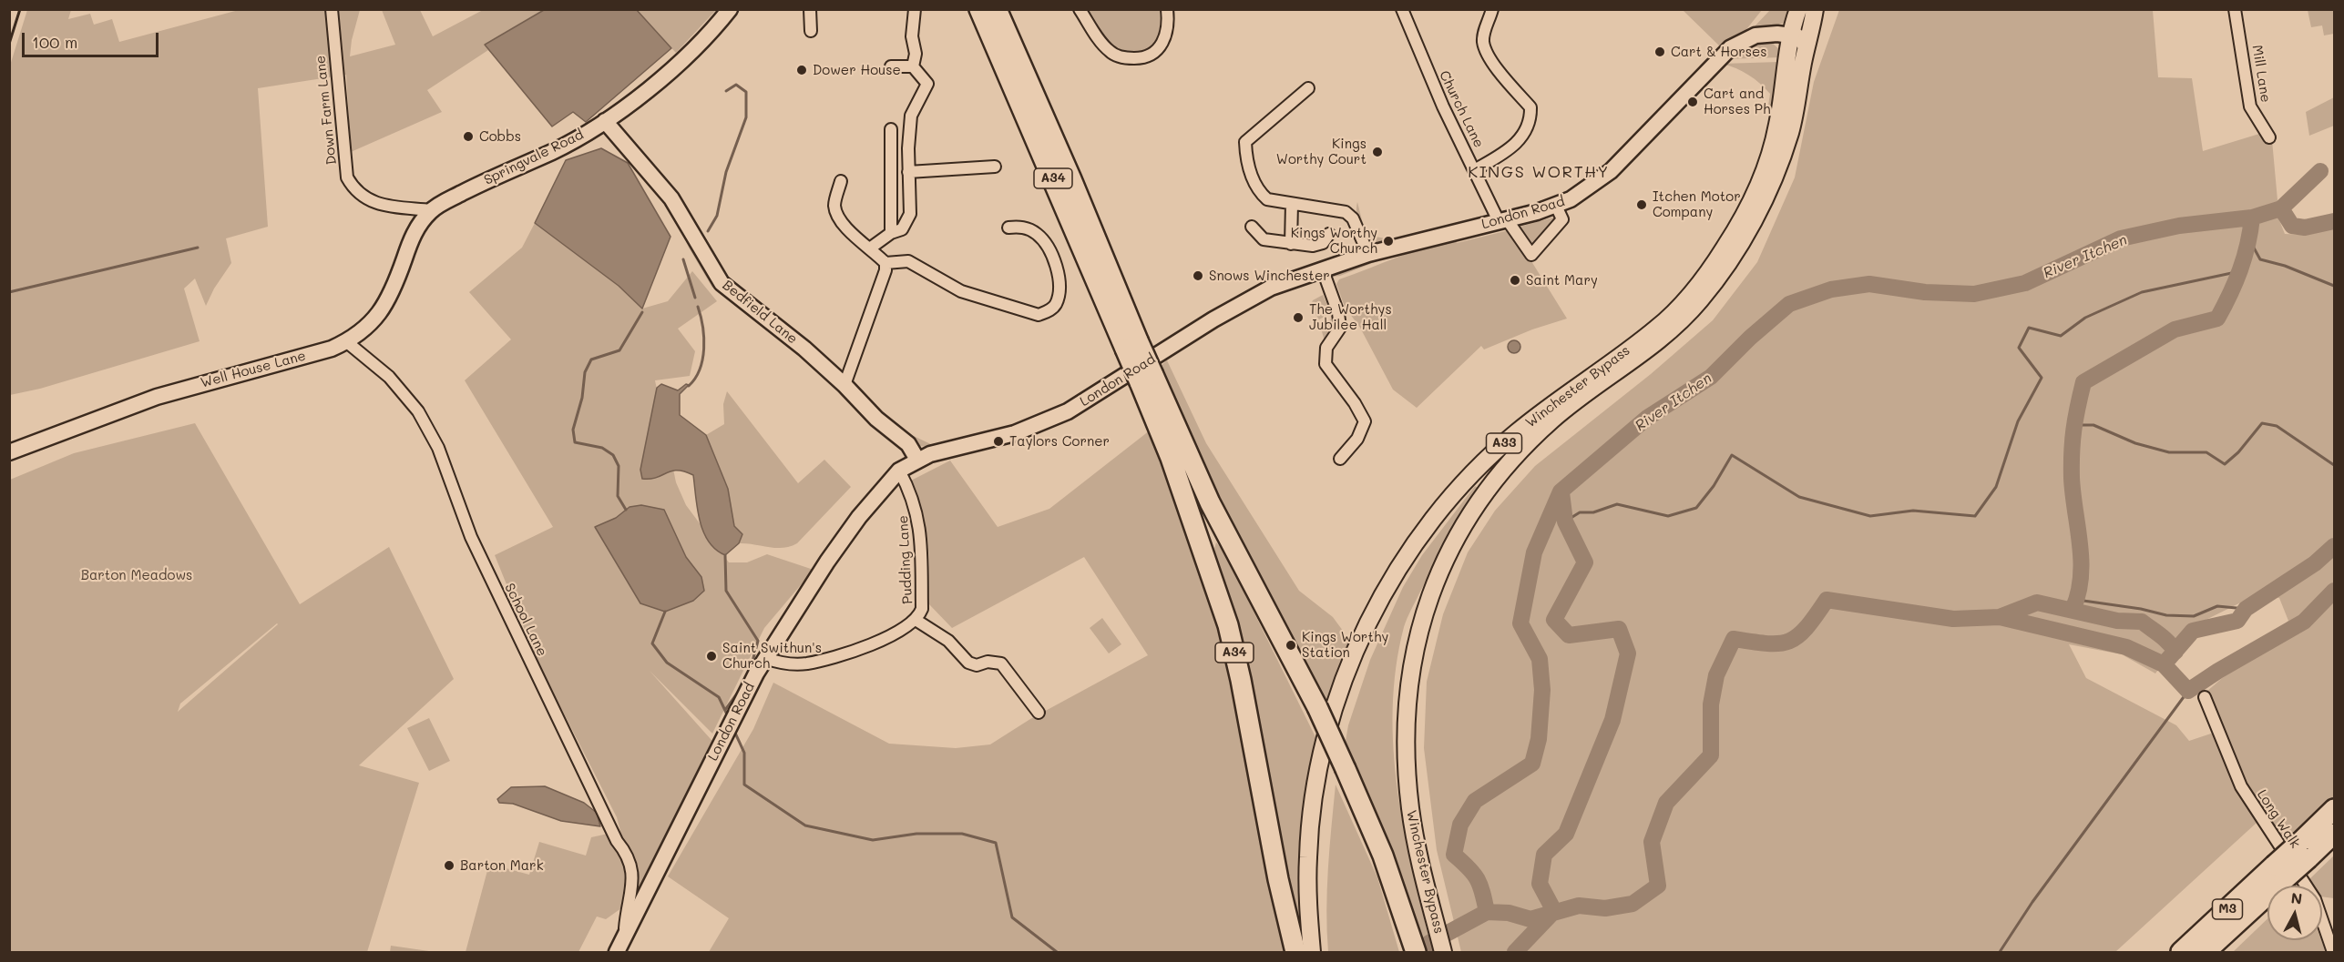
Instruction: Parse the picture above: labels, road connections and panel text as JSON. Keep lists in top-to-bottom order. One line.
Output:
{"streets":{"highway":["A34","M3"],"main road":["Springvale Road","London Road","Bedfield Lane","Well House Lane","Winchester Bypass","A33"],"street":["Mill Lane","Church Lane","Down Farm Lane","Pudding Lane","School Lane","Long Walk"]},"crossings":[["Church Lane","London Road"],["Down Farm Lane","Springvale Road"],["Down Farm Lane","Well House Lane"],["Springvale Road","Bedfield Lane"],["Springvale Road","Well House Lane"],["London Road","Bedfield Lane"],["London Road","Winchester Bypass"],["London Road","A33"],["London Road","Pudding Lane"],["London Road","School Lane"],["Well House Lane","School Lane"],["Winchester Bypass","A33"]],"districts":["KINGS WORTHY"],"water":["River Itchen"],"parks":["Barton Meadows"],"places":["Cart & Horses","Dower House","Cart and Horses Ph","Cobbs","Kings Worthy Court","Itchen Motor Company","Kings Worthy Church","Snows Winchester","Saint Mary","The Worthys Jubilee Hall","Taylors Corner","Kings Worthy Station","Saint Swithun's Church","Barton Mark"],"scale_bar":"100 m","north":"top"}
